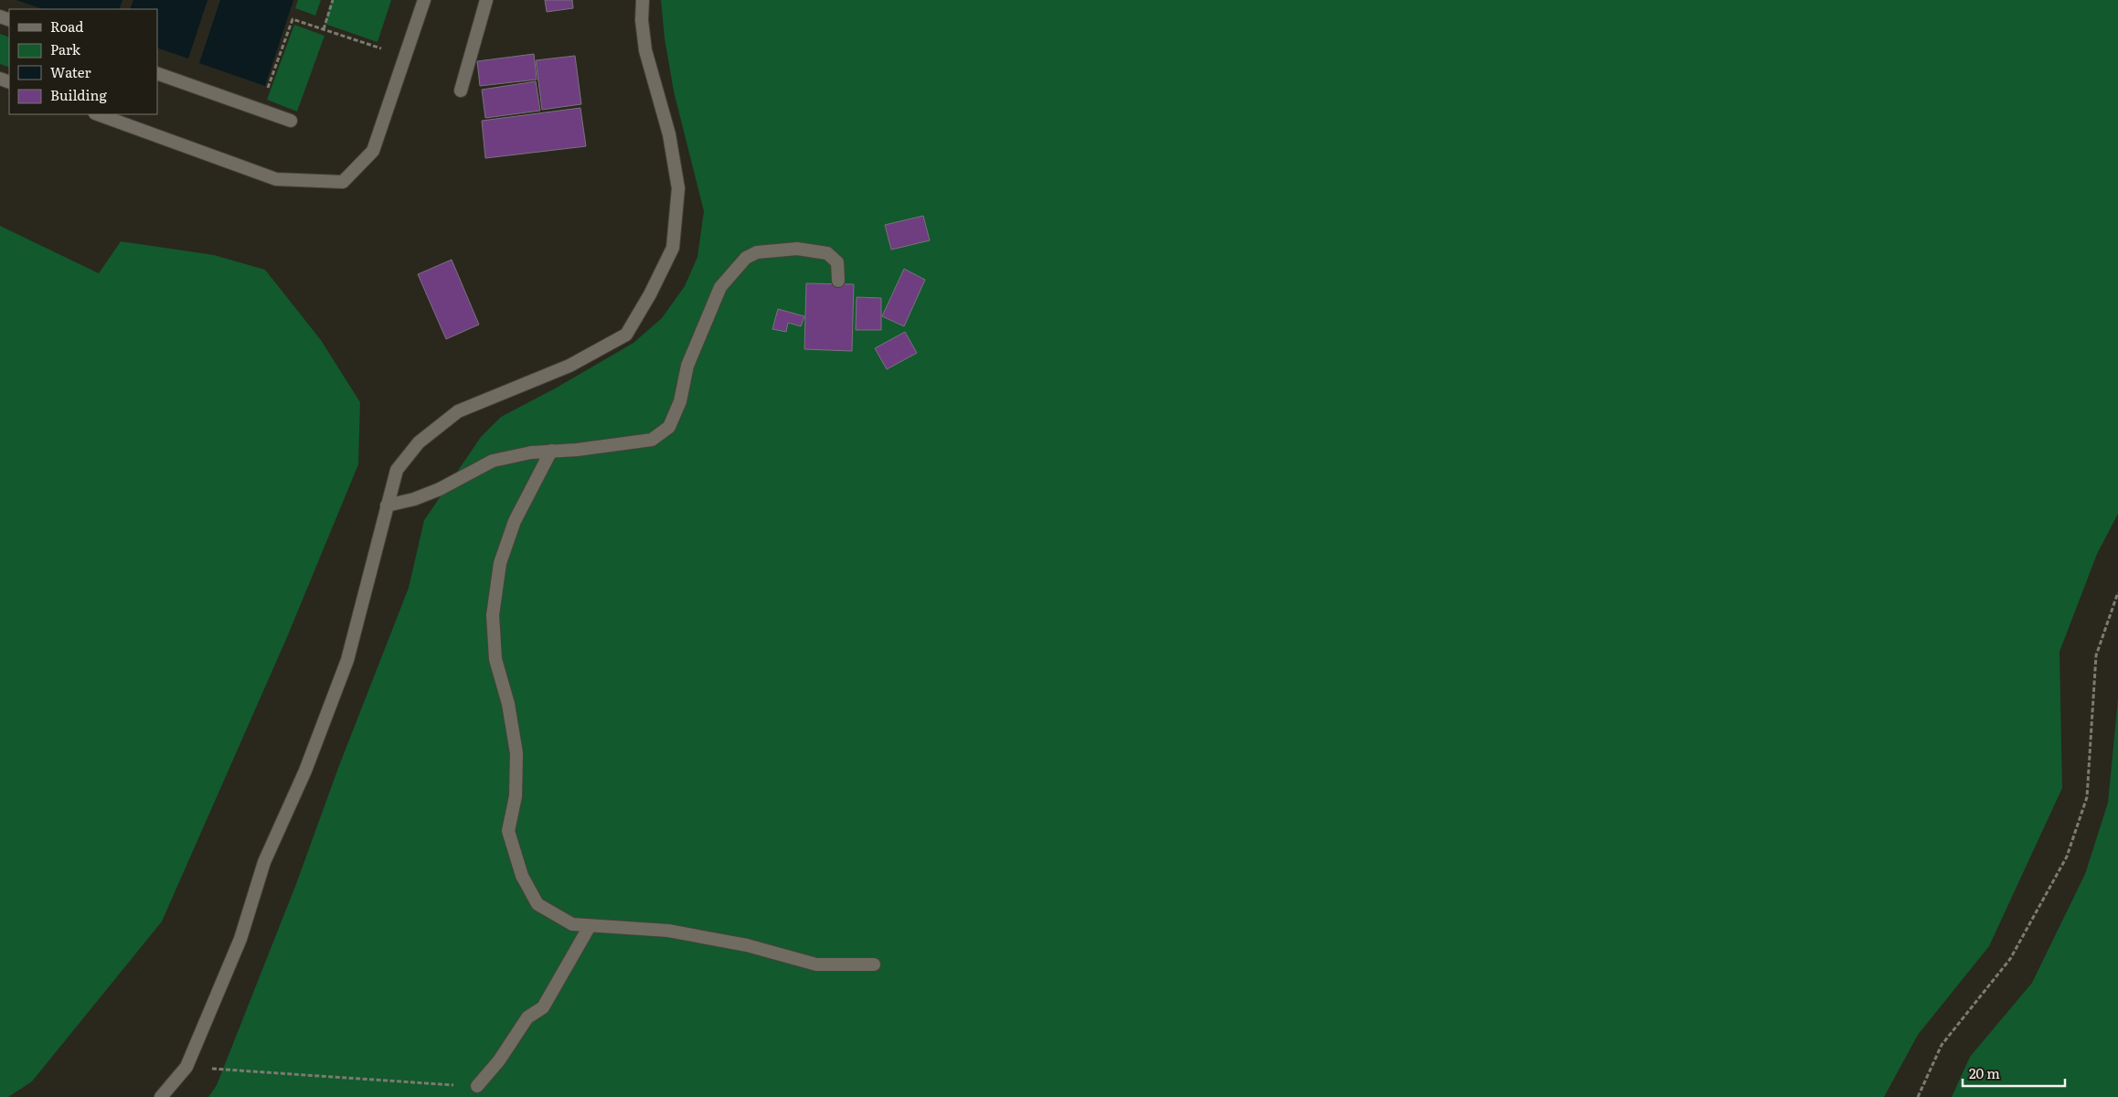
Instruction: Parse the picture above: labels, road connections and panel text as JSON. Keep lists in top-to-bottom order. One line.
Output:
{"legend":["Road","Park","Water","Building"],"scale_bar":"20 m"}
